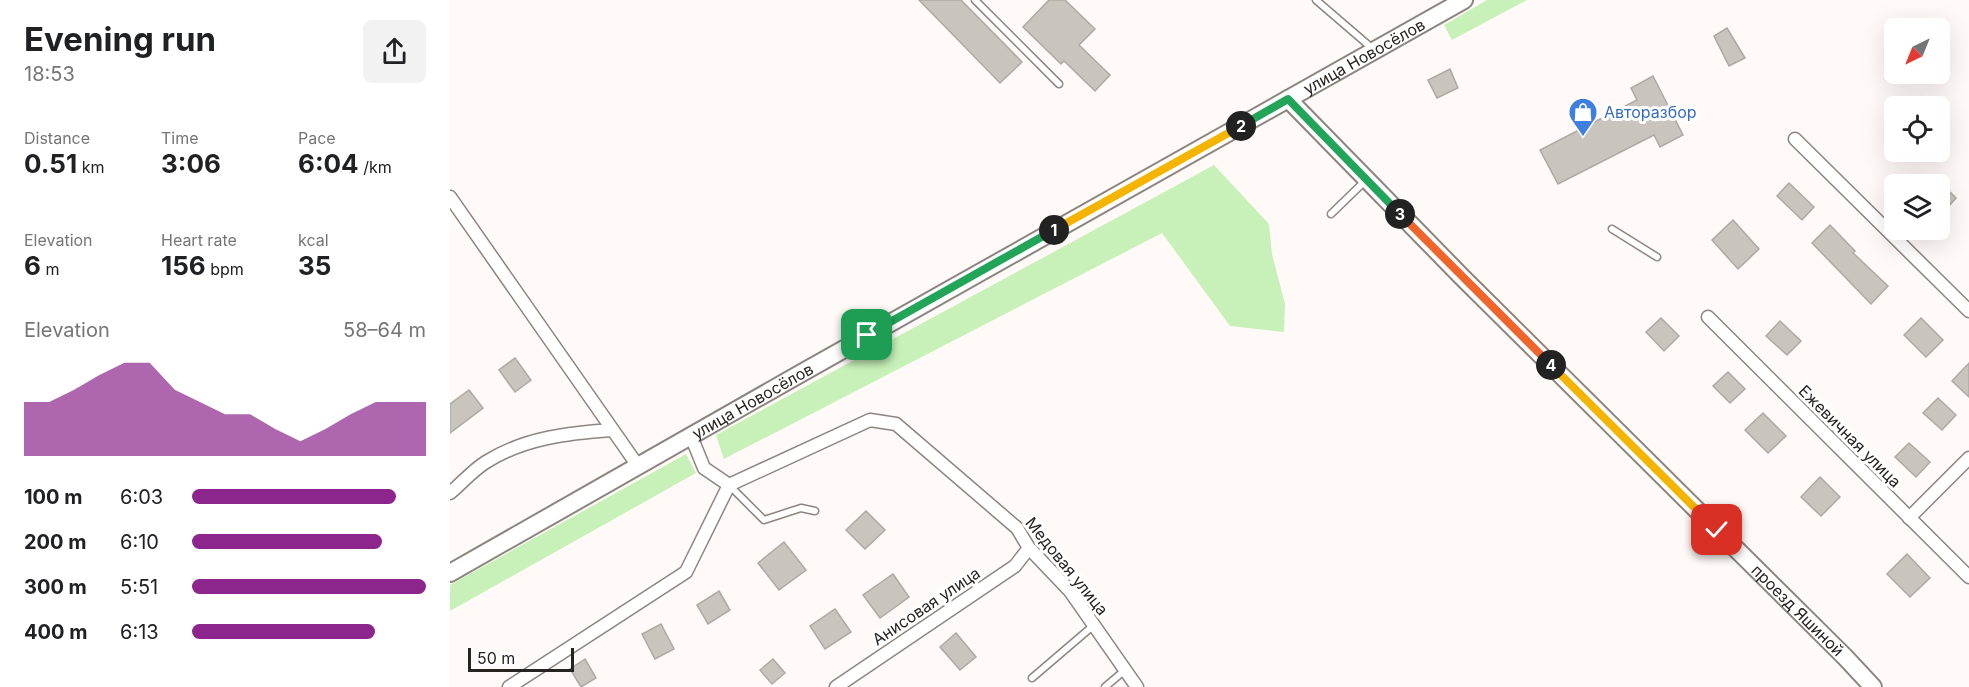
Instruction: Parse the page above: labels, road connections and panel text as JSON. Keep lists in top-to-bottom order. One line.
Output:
{"streets":{"street":["улица Новосёлов","Ежевичная улица","Медовая улица","Анисовая улица","проезд Яшиной"]},"crossings":[["улица Новосёлов","проезд Яшиной"],["Медовая улица","Анисовая улица"]],"places":{"shop":["Авторазбор"]},"scale_bar":"50 m","north":"bottom left","page":{"heading":["Evening run","18:53"],"stats":[["Distance","0.51 km"],["Time","3:06"],["Pace","6:04 /km"],["Elevation","6 m"],["Heart rate","156 bpm"],["kcal","35"]],"pins":["2","3","1","4"],"chart":["Elevation","58–64 m"],"list":[{"name":"100 m","note":"6:03"},{"name":"200 m","note":"6:10"},{"name":"300 m","note":"5:51"},{"name":"400 m","note":"6:13"}],"scale":"50 m"}}
